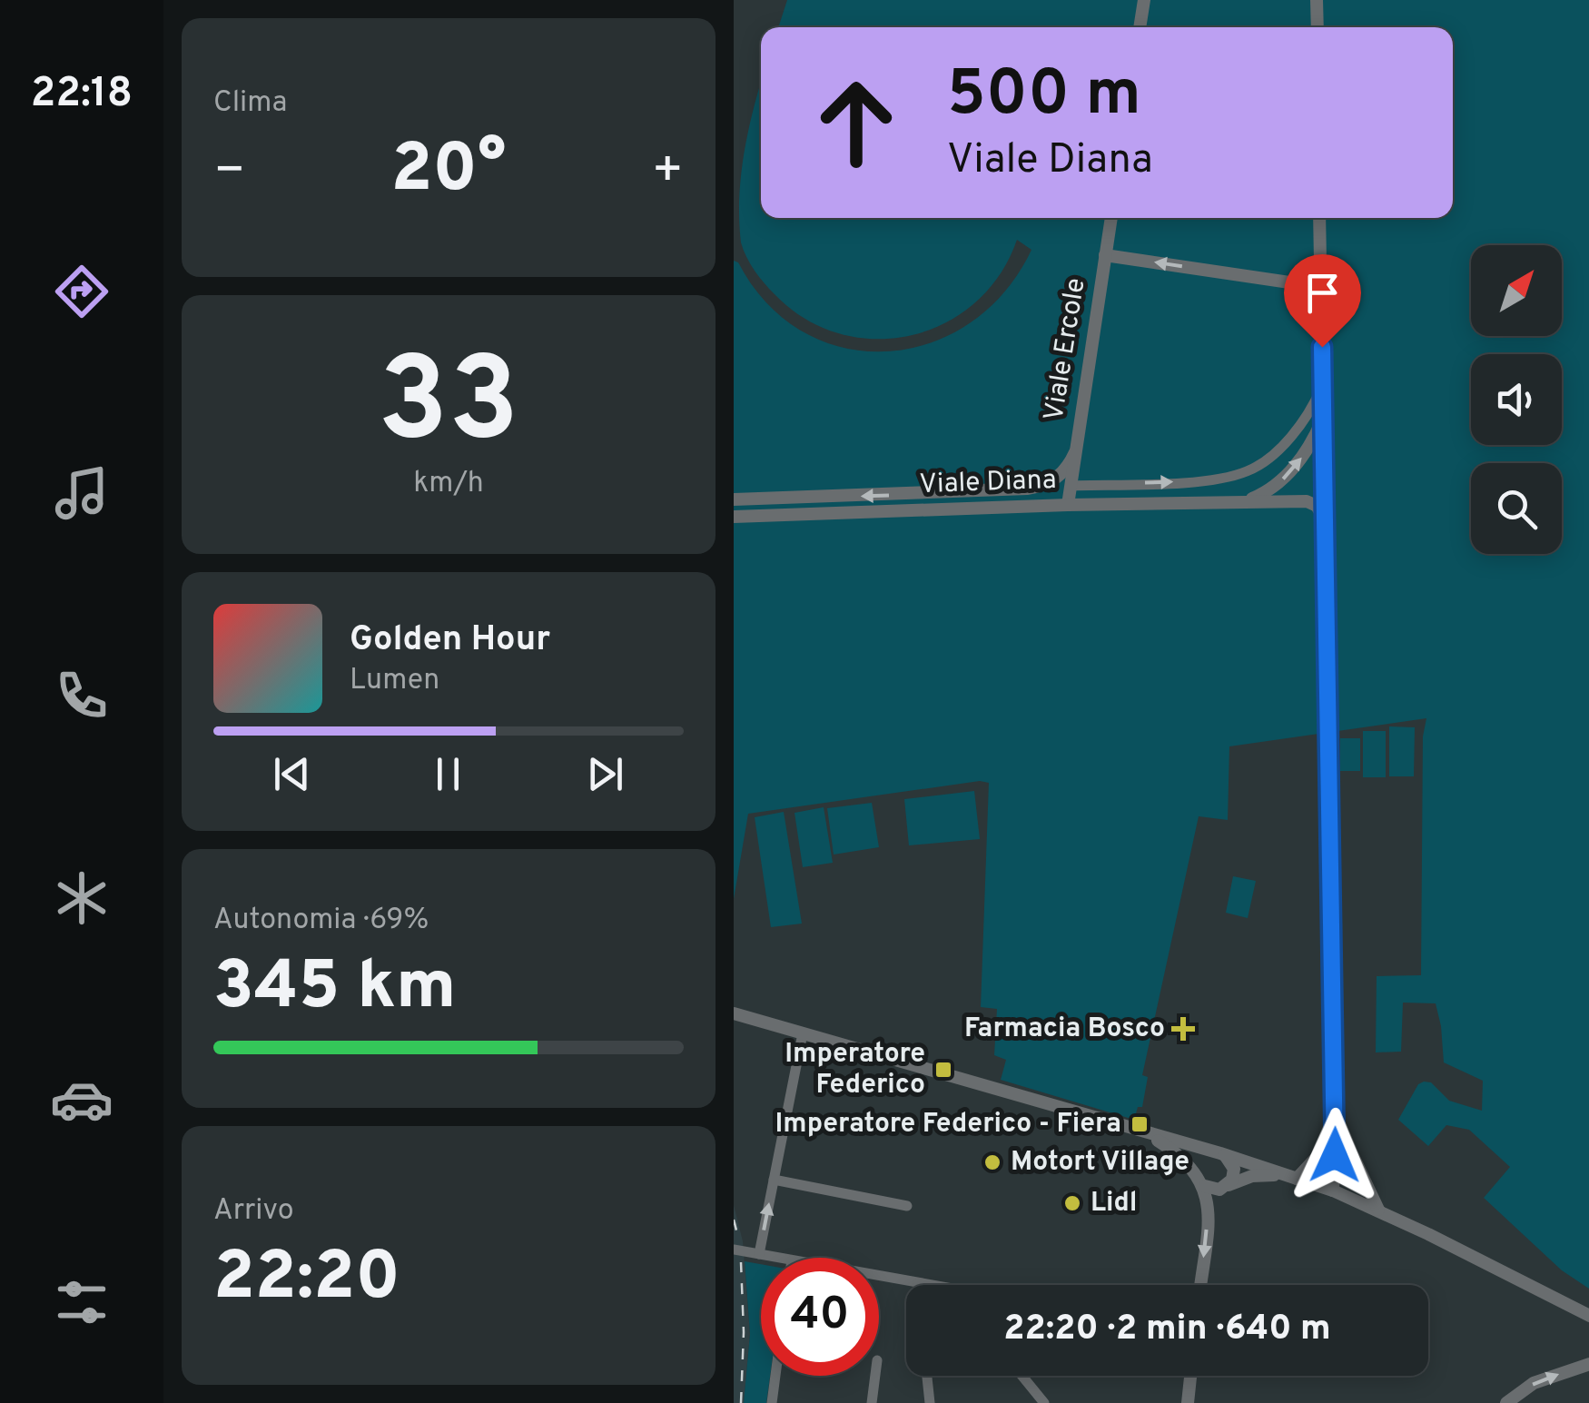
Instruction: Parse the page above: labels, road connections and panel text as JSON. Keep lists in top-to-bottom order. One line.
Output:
{"streets":{"street":["Viale Ercole","Viale Diana"]},"crossings":[["Viale Ercole","Viale Diana"]],"one_way":["Viale Ercole"],"places":{"health":["Farmacia Bosco"],"transit":["Imperatore Federico","Imperatore Federico - Fiera"],"other":["Motort Village","Lidl"]},"north":"top right","page":{"tabs":"22:18","tile":["Clima",["33","km/h"],["Autonomia · 69%","345 km"],["Arrivo","22:20"]],"turn":["500 m","Viale Diana"],"heat":["−","20°","+"],"song":["Golden Hour","Lumen"],"limit":"40","trip":"22:20 · 2 min · 640 m"}}
